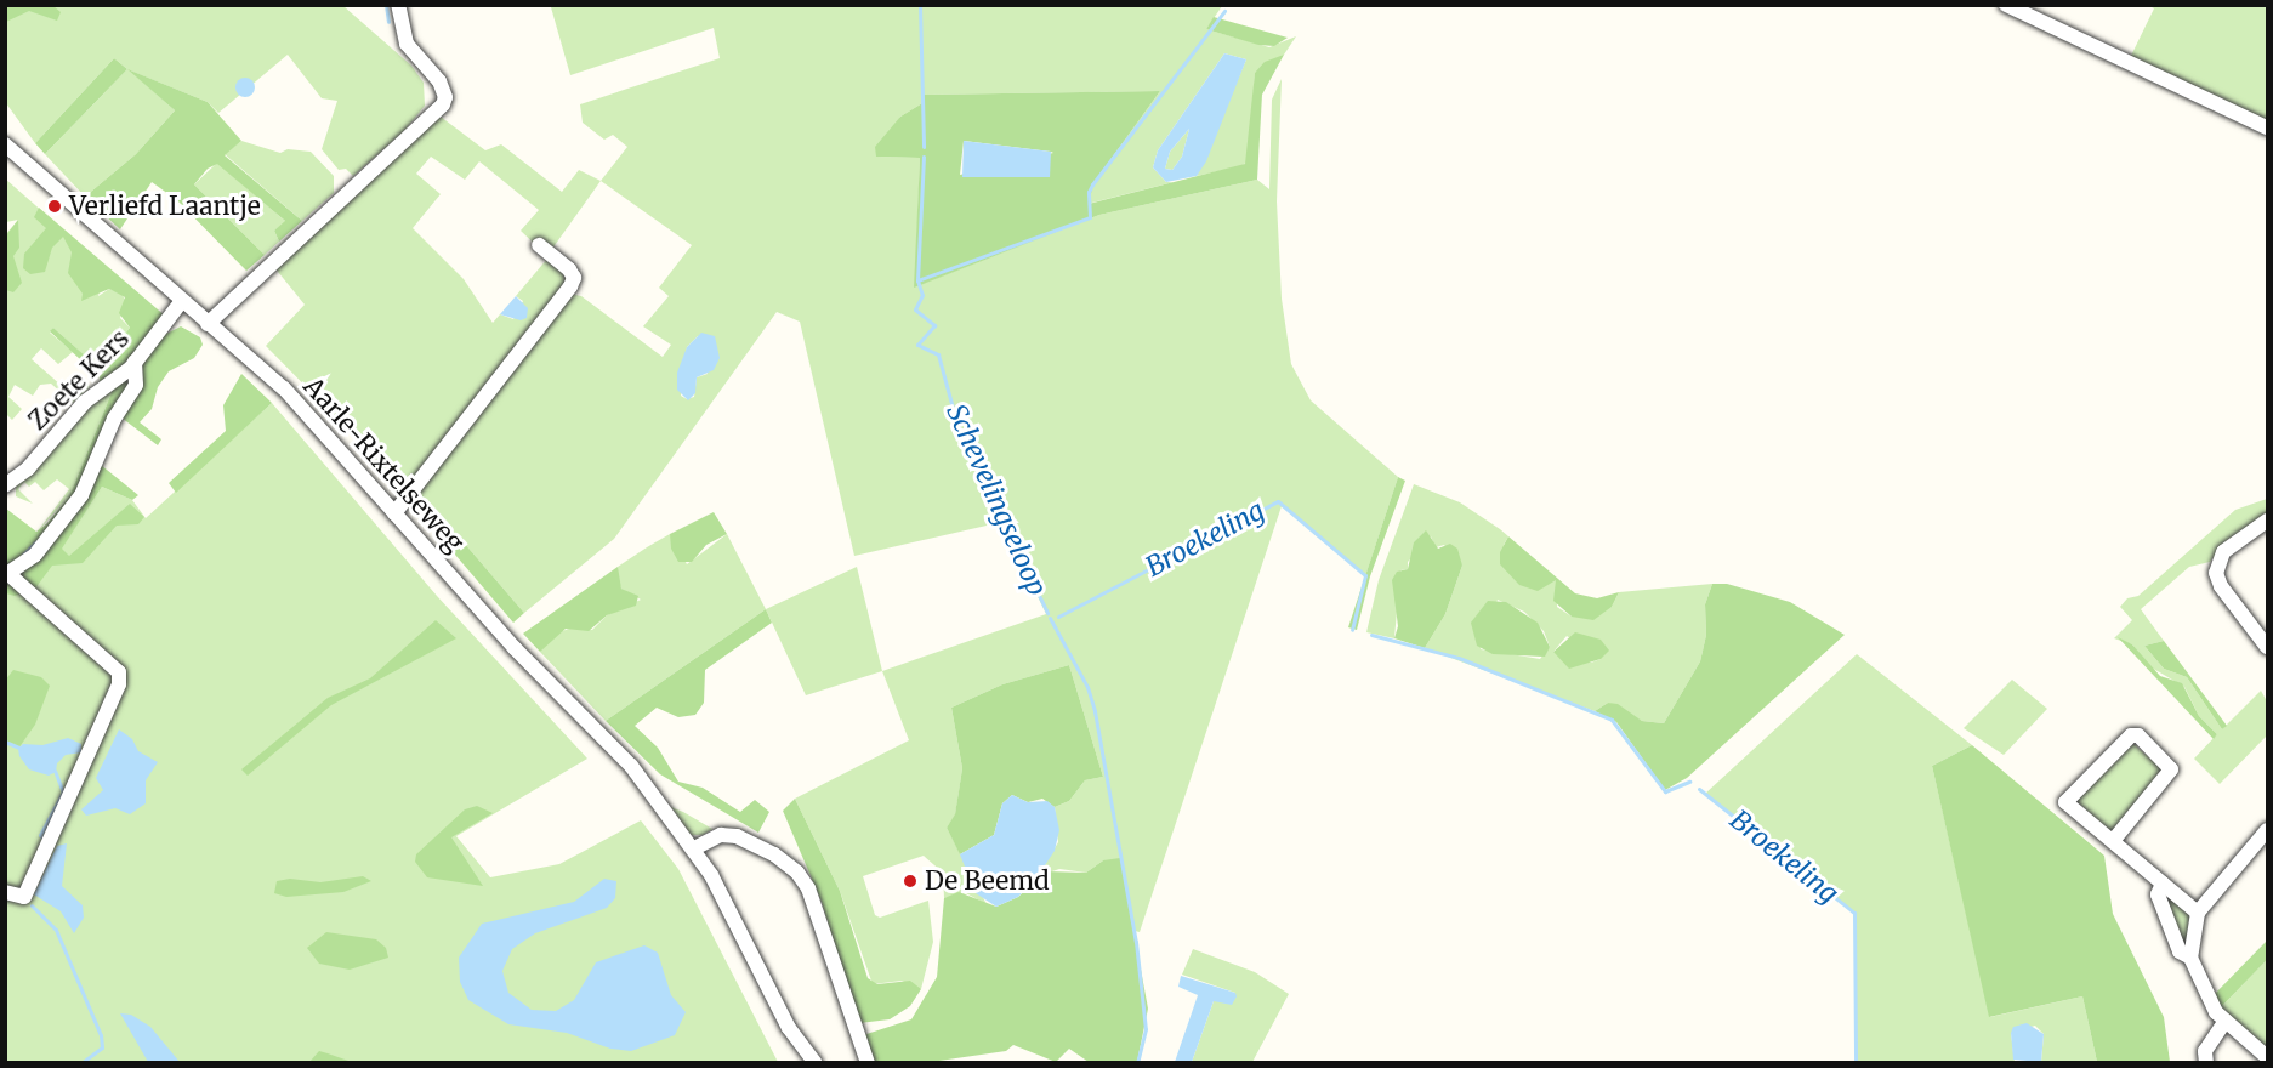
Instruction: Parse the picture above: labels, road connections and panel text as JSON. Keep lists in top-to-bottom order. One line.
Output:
{"streets":{"street":["Zoete Kers","Aarle-Rixtelseweg"]},"crossings":[["Zoete Kers","Aarle-Rixtelseweg"]],"water":["Schevelingseloop","Broekeling"],"places":["Verliefd Laantje","De Beemd"]}
